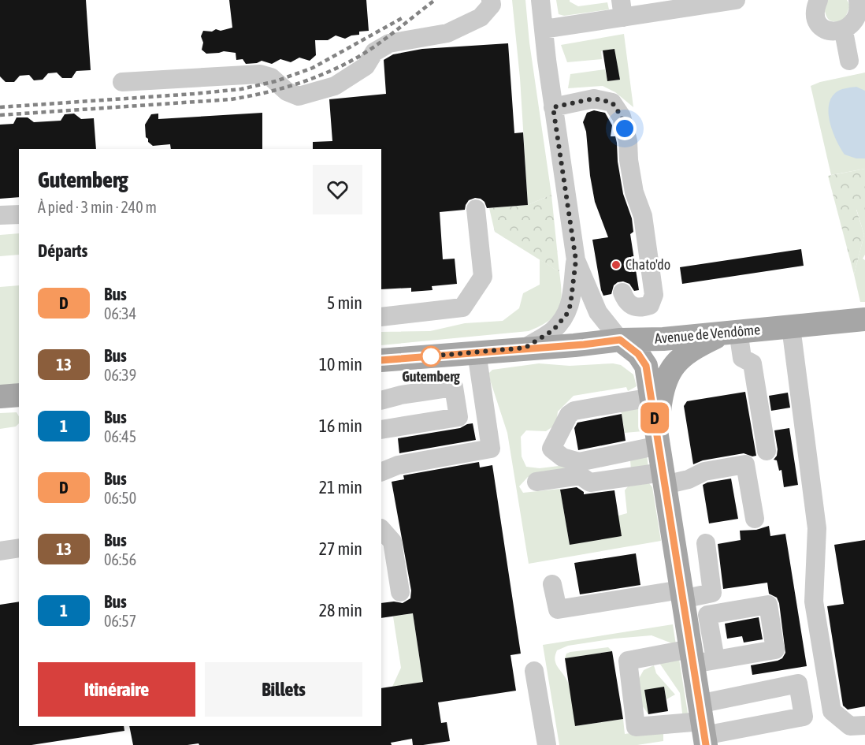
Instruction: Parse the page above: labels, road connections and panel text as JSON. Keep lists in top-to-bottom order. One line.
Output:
{"streets":{"main road":["Avenue de Vendôme"]},"places":["Chato'do","Gutemberg"],"lines":["bus line D"],"page":{"on_map":"D","heading":[["Gutemberg","À pied · 3 min · 240 m"],"Départs"],"list":[{"mark":"D","name":"Bus","note":"06:34","value":"5 min"},{"mark":"13","name":"Bus","note":"06:39","value":"10 min"},{"mark":"1","name":"Bus","note":"06:45","value":"16 min"},{"mark":"D","name":"Bus","note":"06:50","value":"21 min"},{"mark":"13","name":"Bus","note":"06:56","value":"27 min"},{"mark":"1","name":"Bus","note":"06:57","value":"28 min"}],"buttons":["Itinéraire","Billets"]}}
